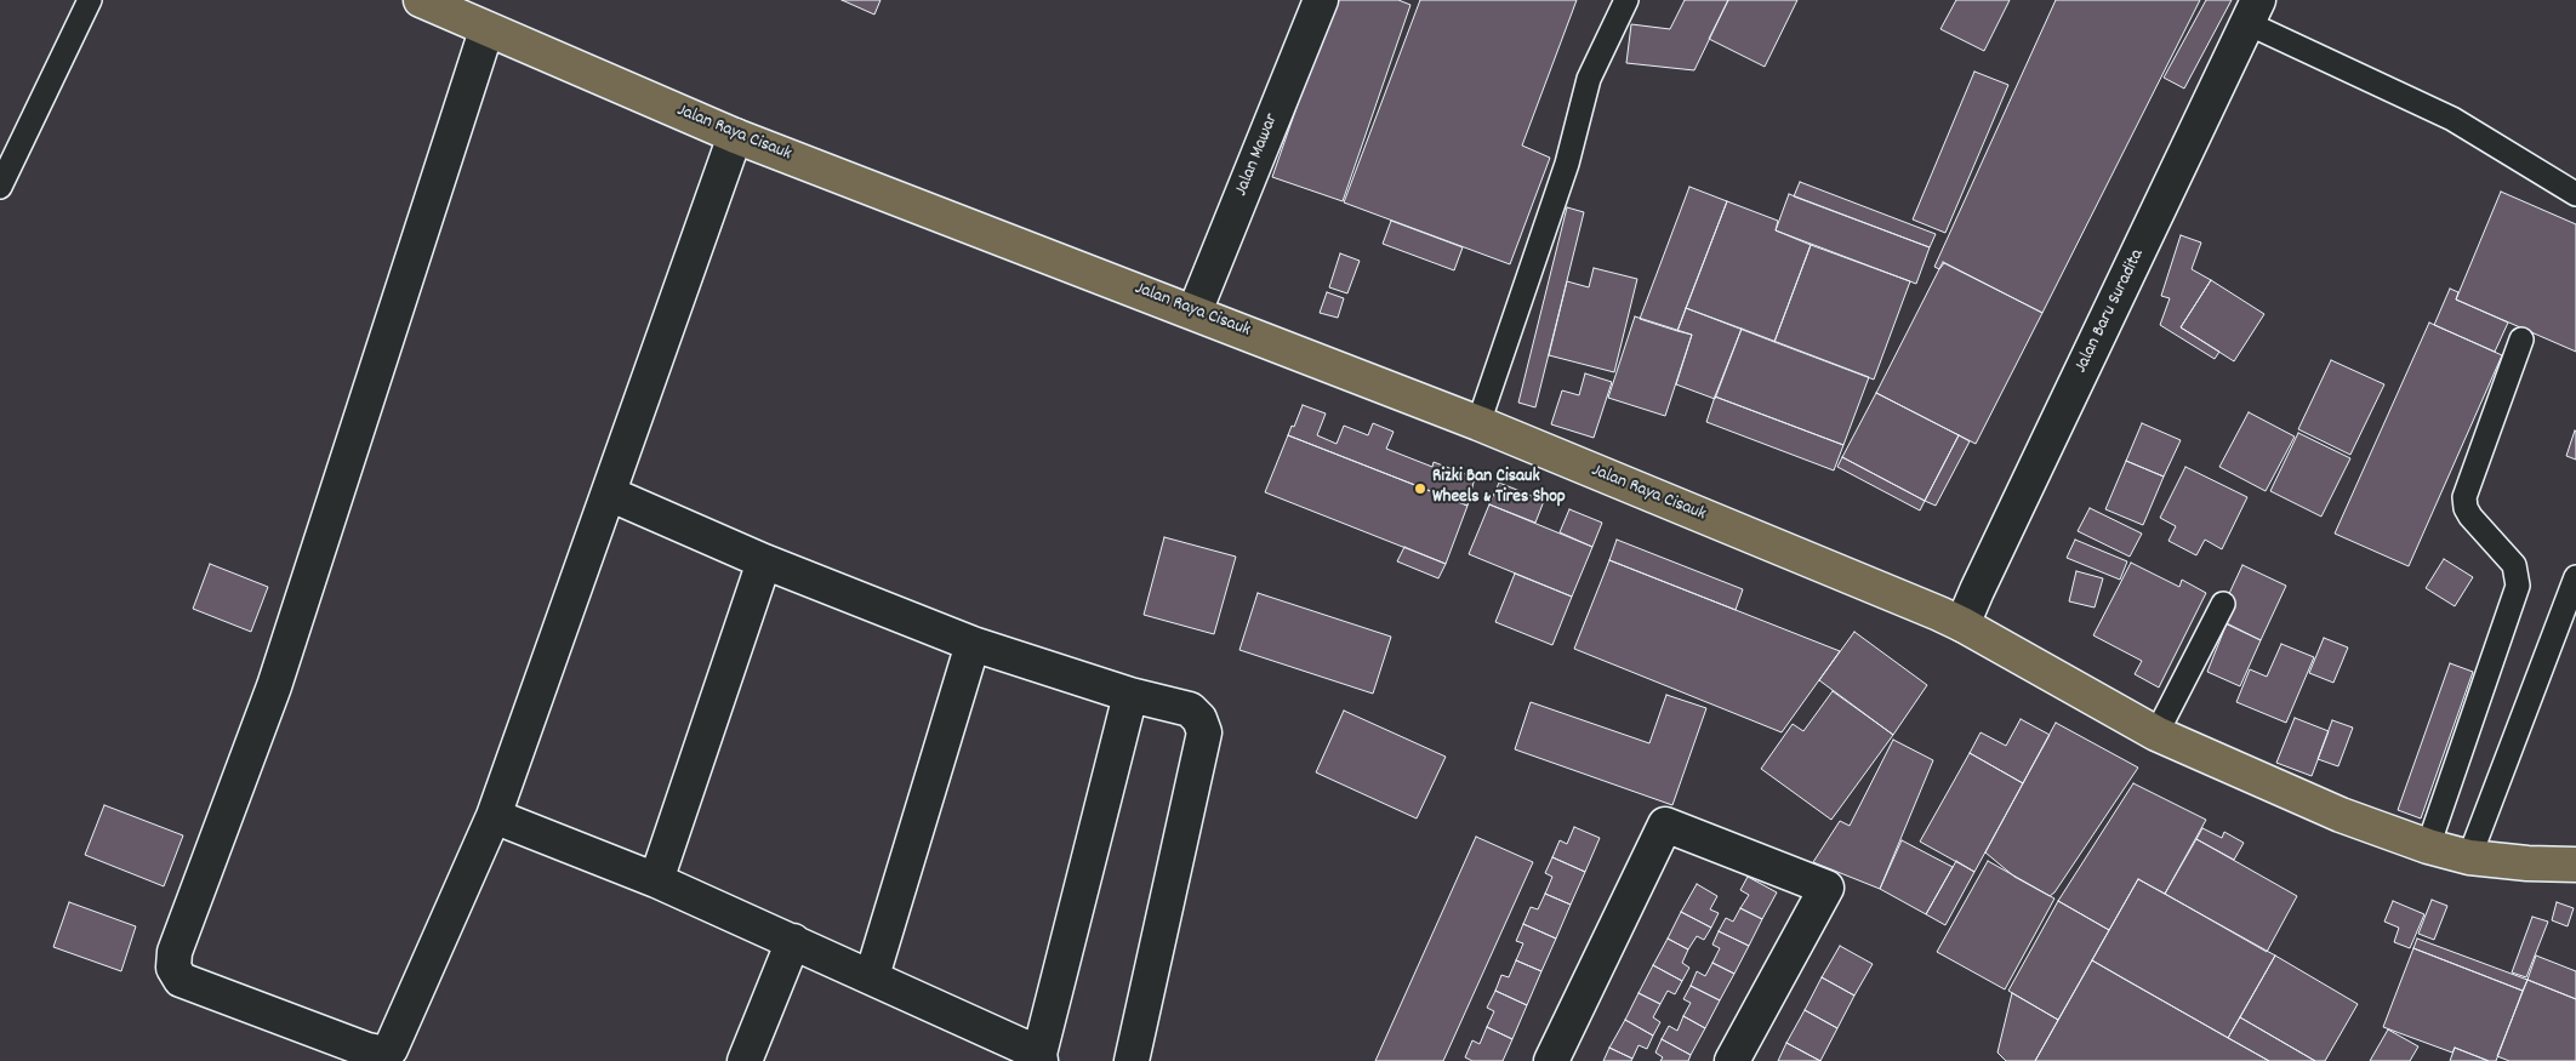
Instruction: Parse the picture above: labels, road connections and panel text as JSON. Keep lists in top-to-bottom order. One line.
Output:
{"streets":{"main road":["Jalan Raya Cisauk"],"street":["Jalan Mawar","Jalan Baru Suradita"]},"crossings":[["Jalan Raya Cisauk","Jalan Mawar"],["Jalan Raya Cisauk","Jalan Baru Suradita"]],"places":["Rizki Ban Cisauk Wheels & Tires Shop"]}
